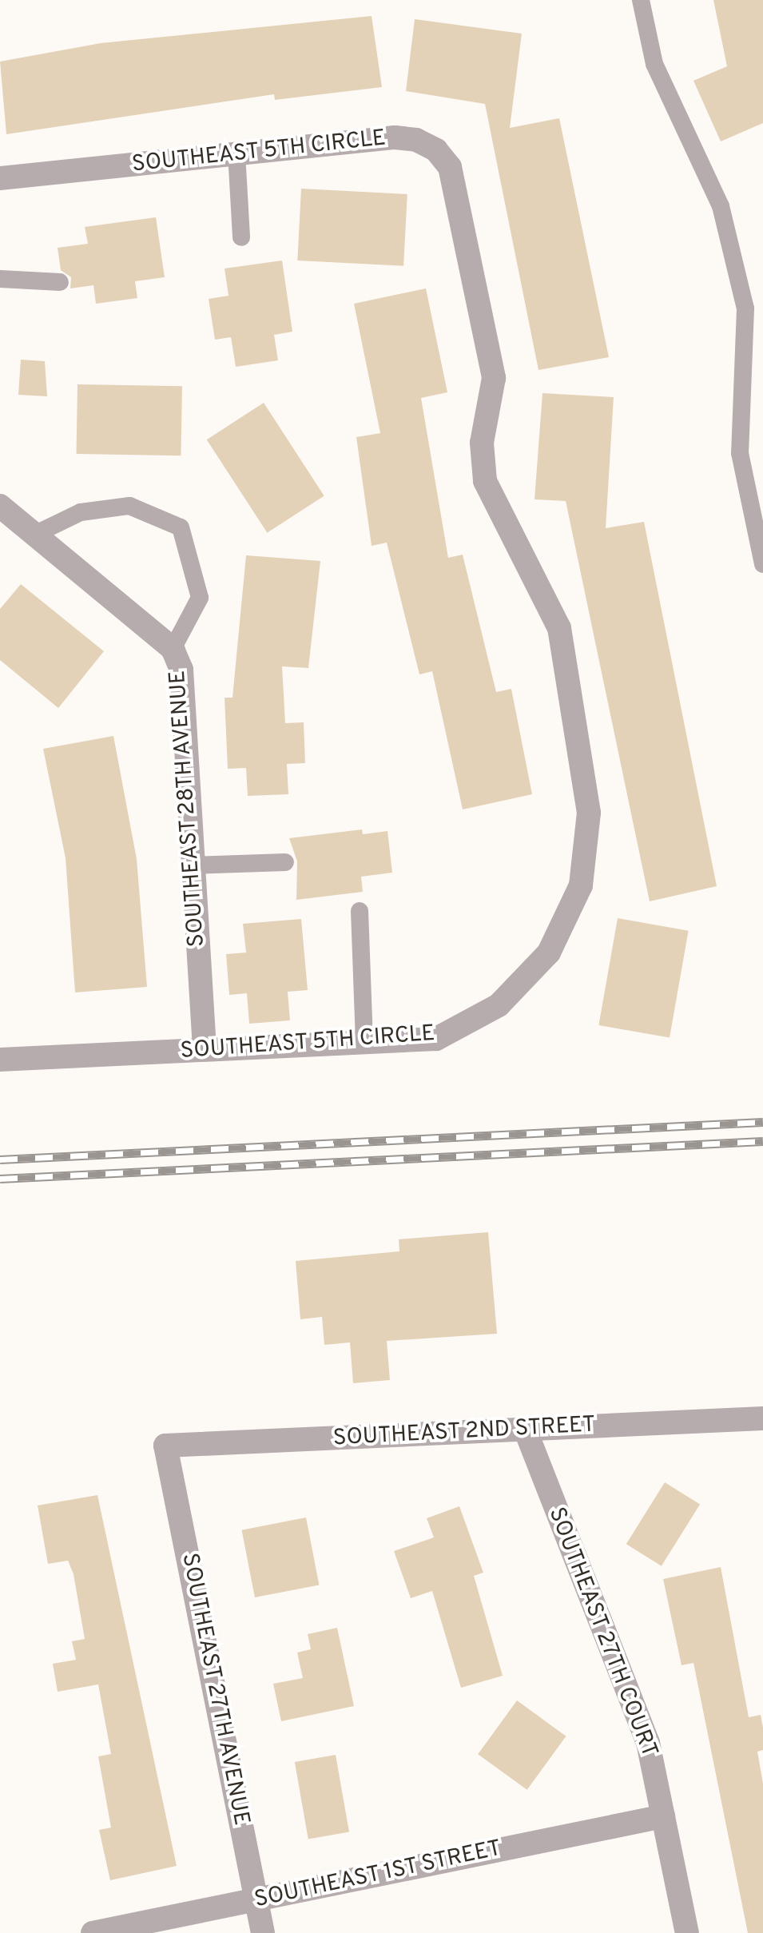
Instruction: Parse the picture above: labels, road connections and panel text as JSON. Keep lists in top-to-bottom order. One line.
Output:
{"streets":{"street":["SOUTHEAST 5TH CIRCLE","SOUTHEAST 28TH AVENUE","SOUTHEAST 2ND STREET","SOUTHEAST 27TH COURT","SOUTHEAST 27TH AVENUE","SOUTHEAST 1ST STREET"]},"crossings":[["SOUTHEAST 5TH CIRCLE","SOUTHEAST 28TH AVENUE"],["SOUTHEAST 2ND STREET","SOUTHEAST 27TH COURT"],["SOUTHEAST 2ND STREET","SOUTHEAST 27TH AVENUE"],["SOUTHEAST 27TH COURT","SOUTHEAST 1ST STREET"],["SOUTHEAST 27TH AVENUE","SOUTHEAST 1ST STREET"]]}
